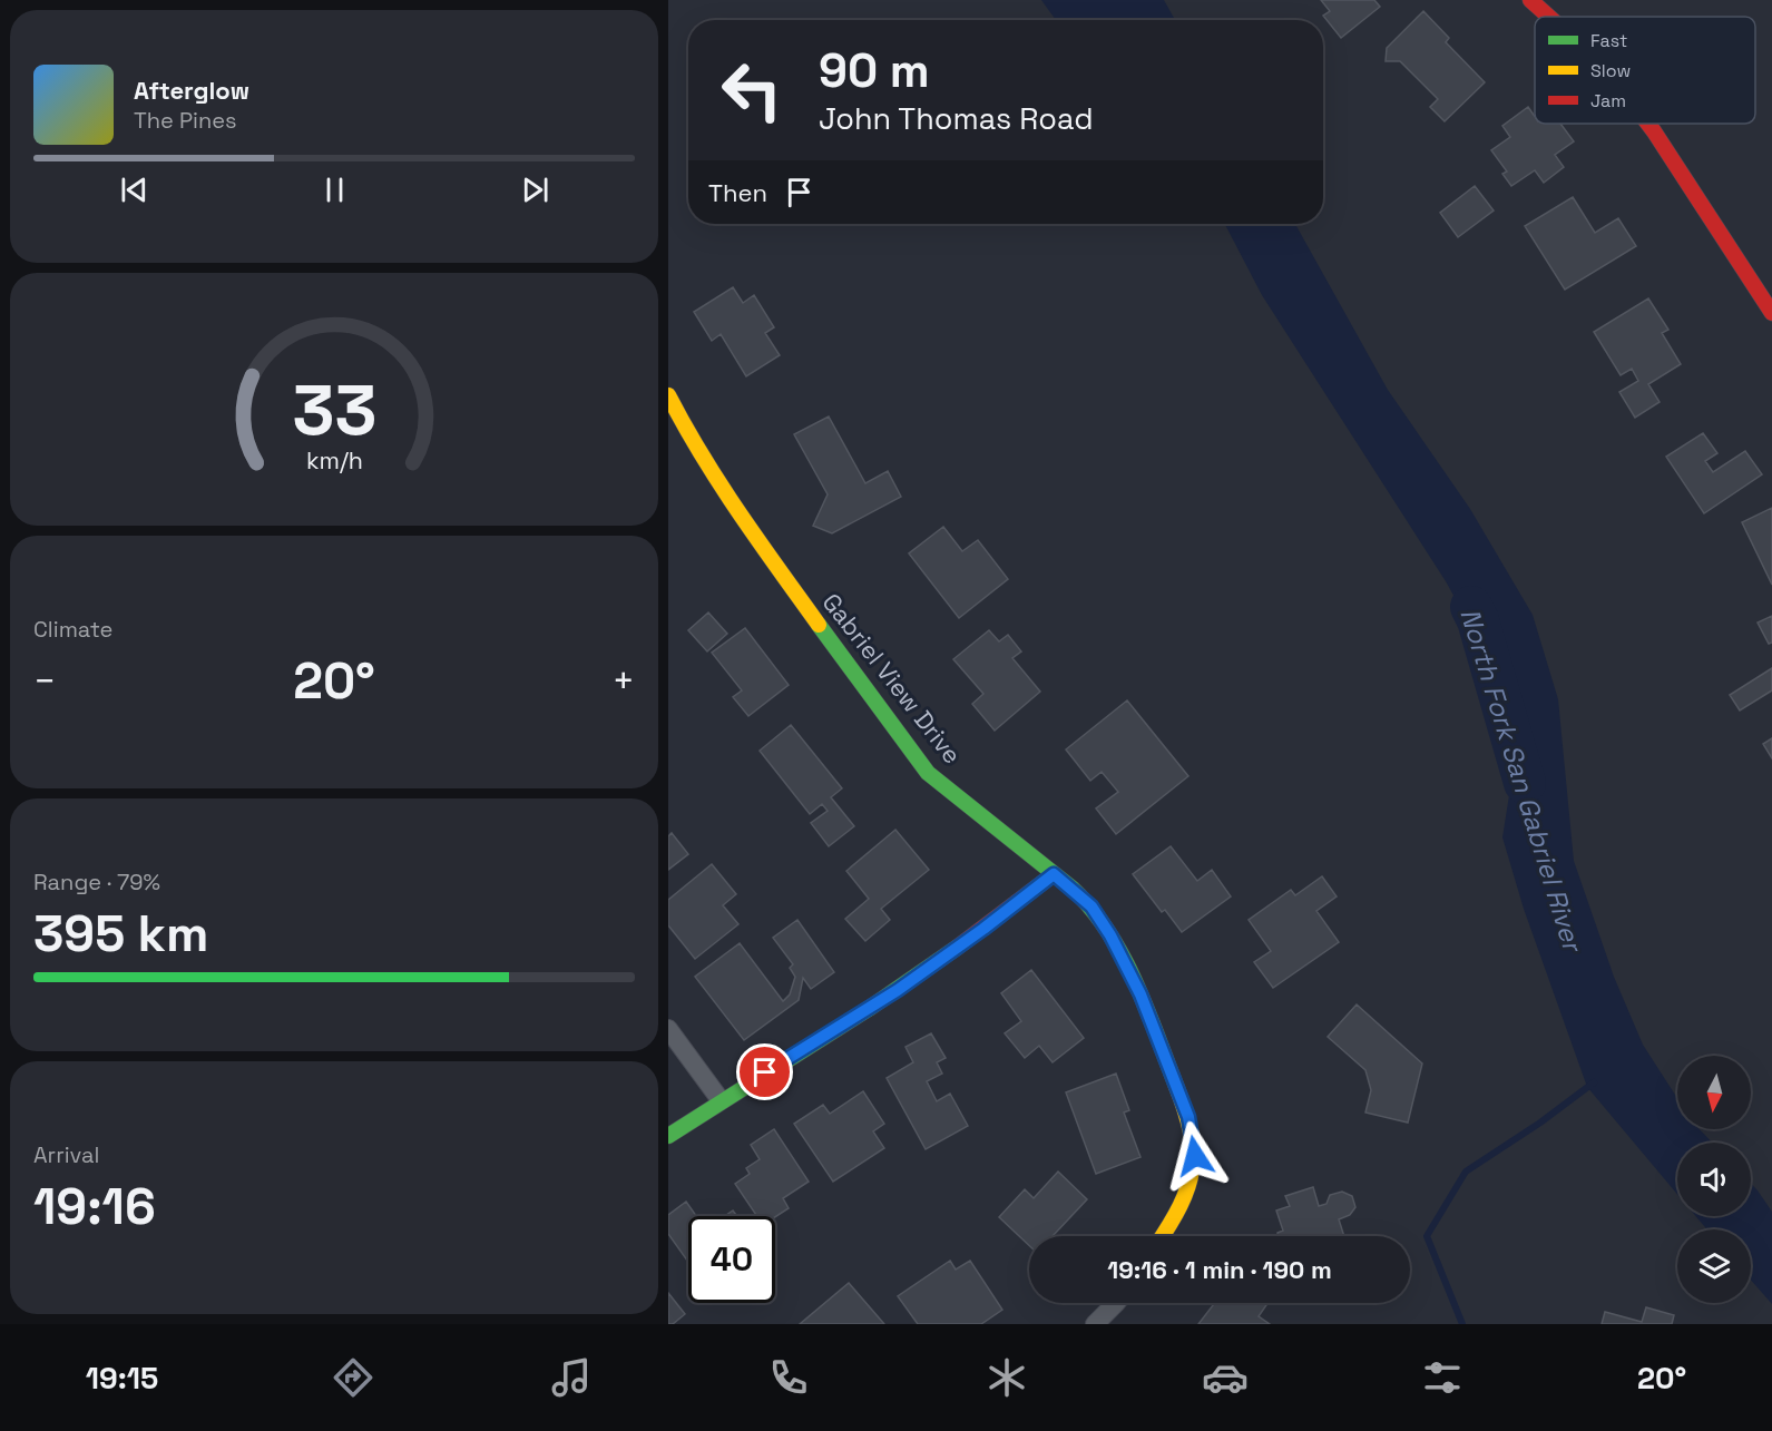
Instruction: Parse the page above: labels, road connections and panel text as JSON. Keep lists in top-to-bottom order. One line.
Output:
{"streets":{"street":["Gabriel View Drive"]},"water":["North Fork San Gabriel River"],"legend":["Fast","Slow","Jam"],"north":"bottom","page":{"turn":["90 m","John Thomas Road"],"song":["Afterglow","The Pines"],"then":"Then","tile":["Climate",["Range · 79%","395 km"],["Arrival","19:16"]],"heat":["−","20°","+"],"limit":"40","trip":"19:16 · 1 min · 190 m","tabs":["19:15","20°"],"gauge":["33","km/h"]}}
